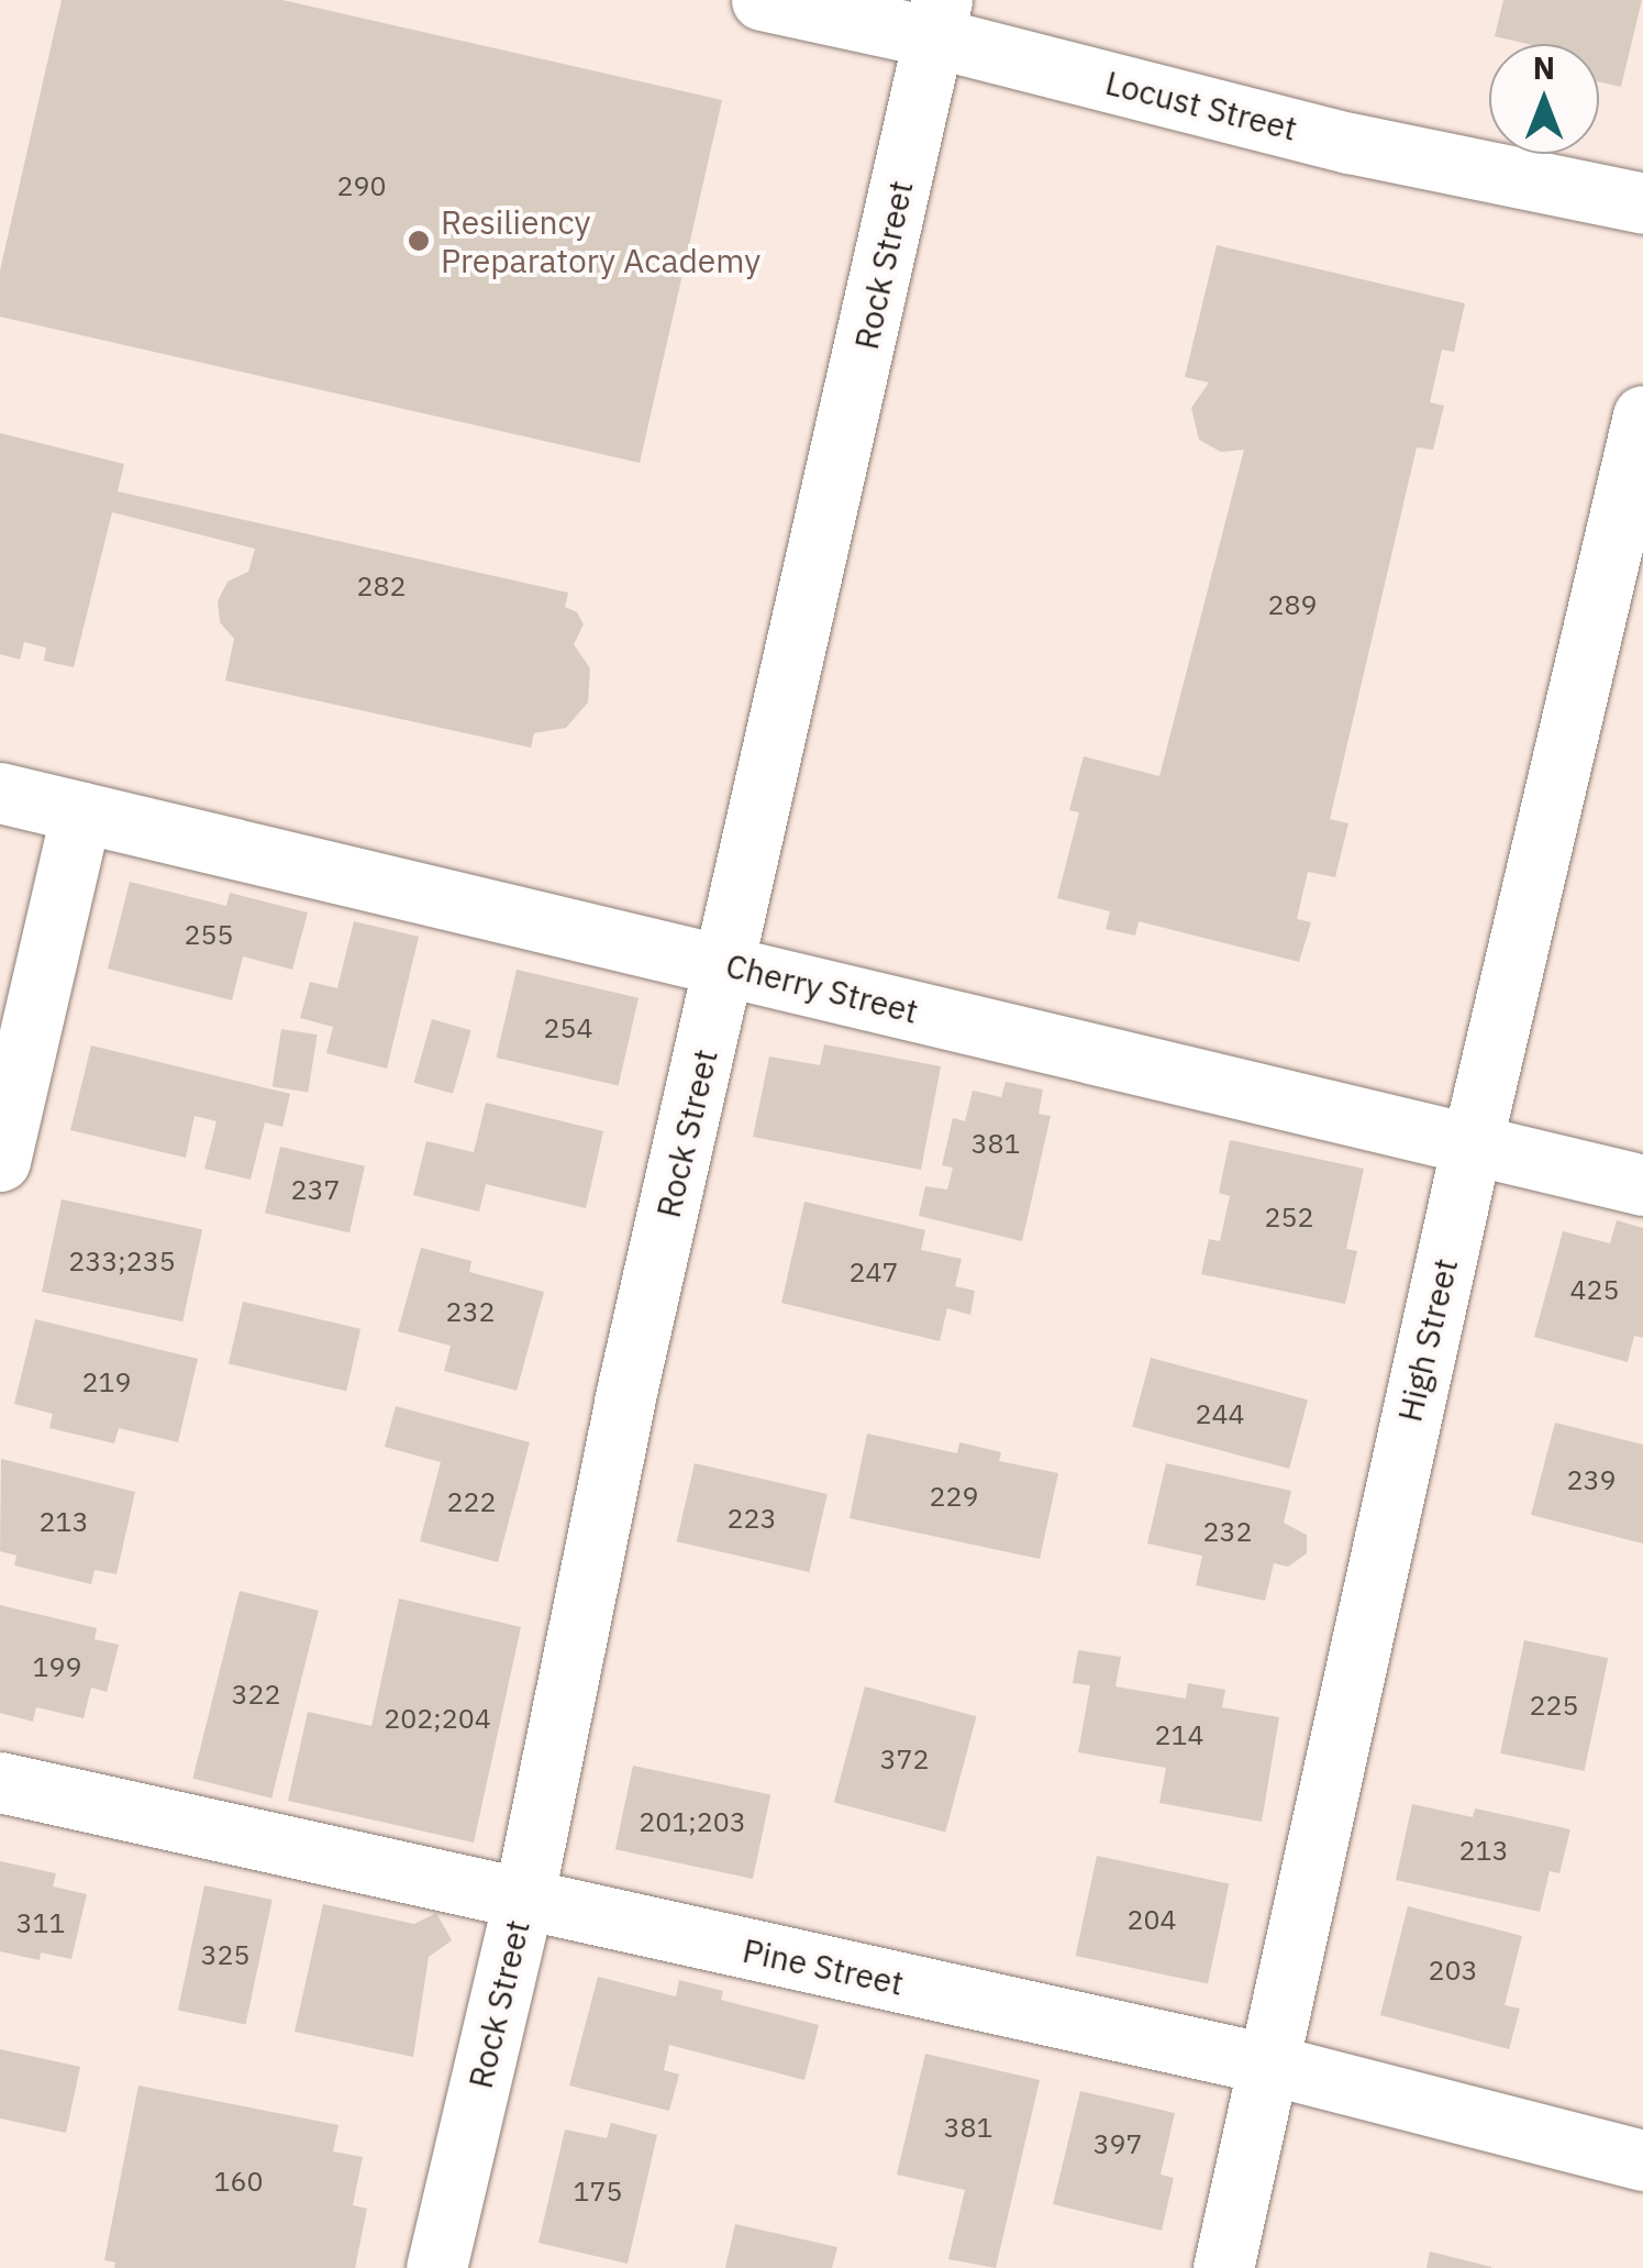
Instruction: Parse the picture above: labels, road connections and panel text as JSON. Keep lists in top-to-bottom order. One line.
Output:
{"streets":{"street":["Locust Street","Rock Street","Cherry Street","High Street","Pine Street"]},"crossings":[["Locust Street","Rock Street"],["Rock Street","Cherry Street"],["Rock Street","Pine Street"],["Cherry Street","High Street"],["High Street","Pine Street"]],"places":["Resiliency Preparatory Academy"],"house_numbers":["290","282","289","255","254","381","237","252","233;235","247","425","232","219","244","239","229","222","223","213","232","199","322","225","202;204","214","372","201;203","213","204","311","325","203","381","397","160","175"],"north":"top"}
